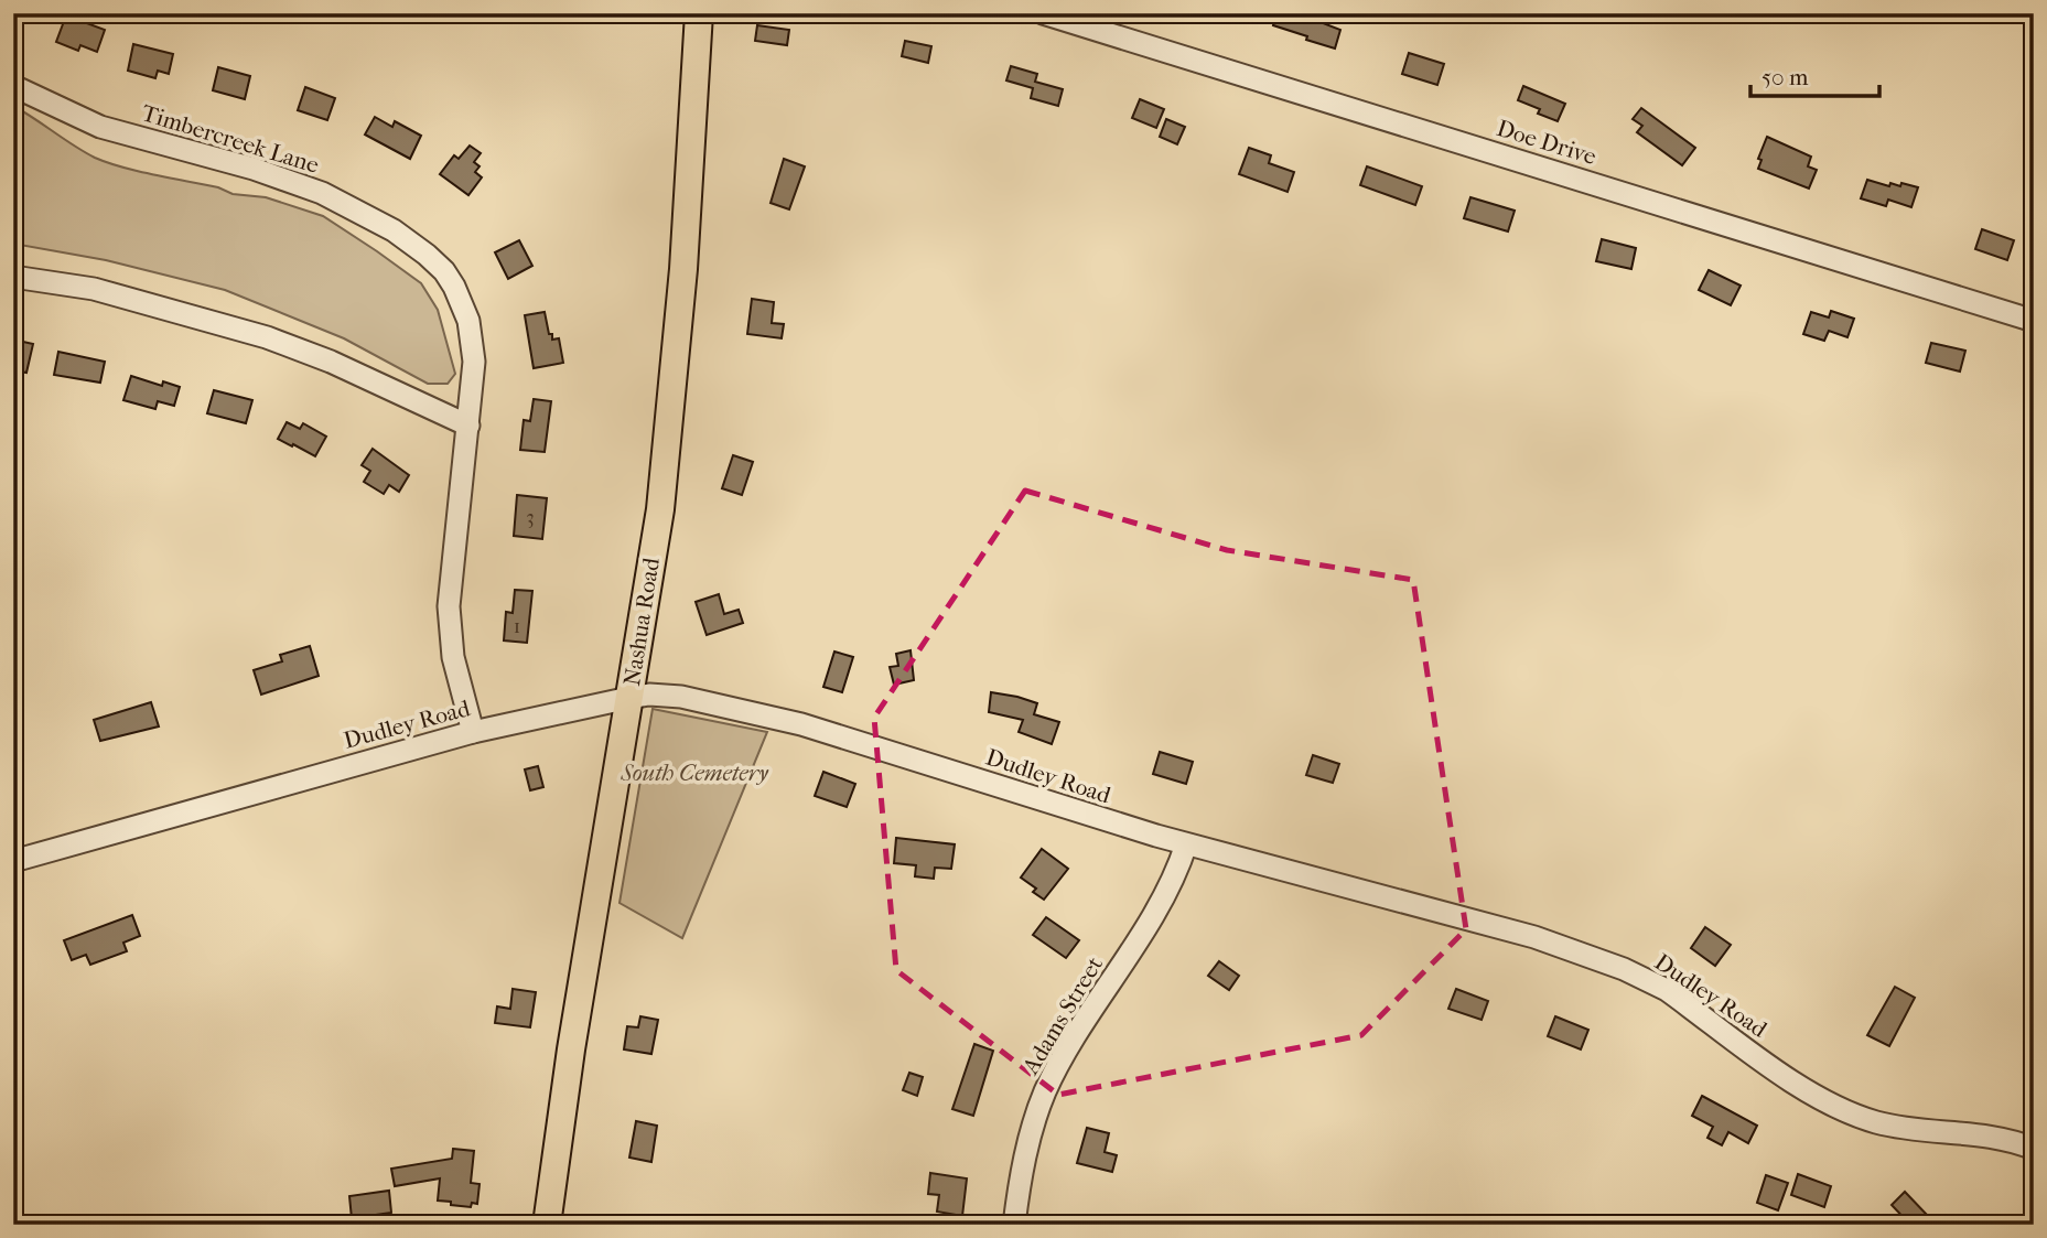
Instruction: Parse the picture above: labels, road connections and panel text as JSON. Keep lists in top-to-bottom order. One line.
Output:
{"streets":{"main road":["Nashua Road"],"street":["Timbercreek Lane","Doe Drive","Dudley Road","Adams Street"]},"crossings":[["Timbercreek Lane","Dudley Road"],["Nashua Road","Dudley Road"],["Dudley Road","Adams Street"]],"parks":["South Cemetery"],"house_numbers":["3","1"],"scale_bar":"50 m"}
